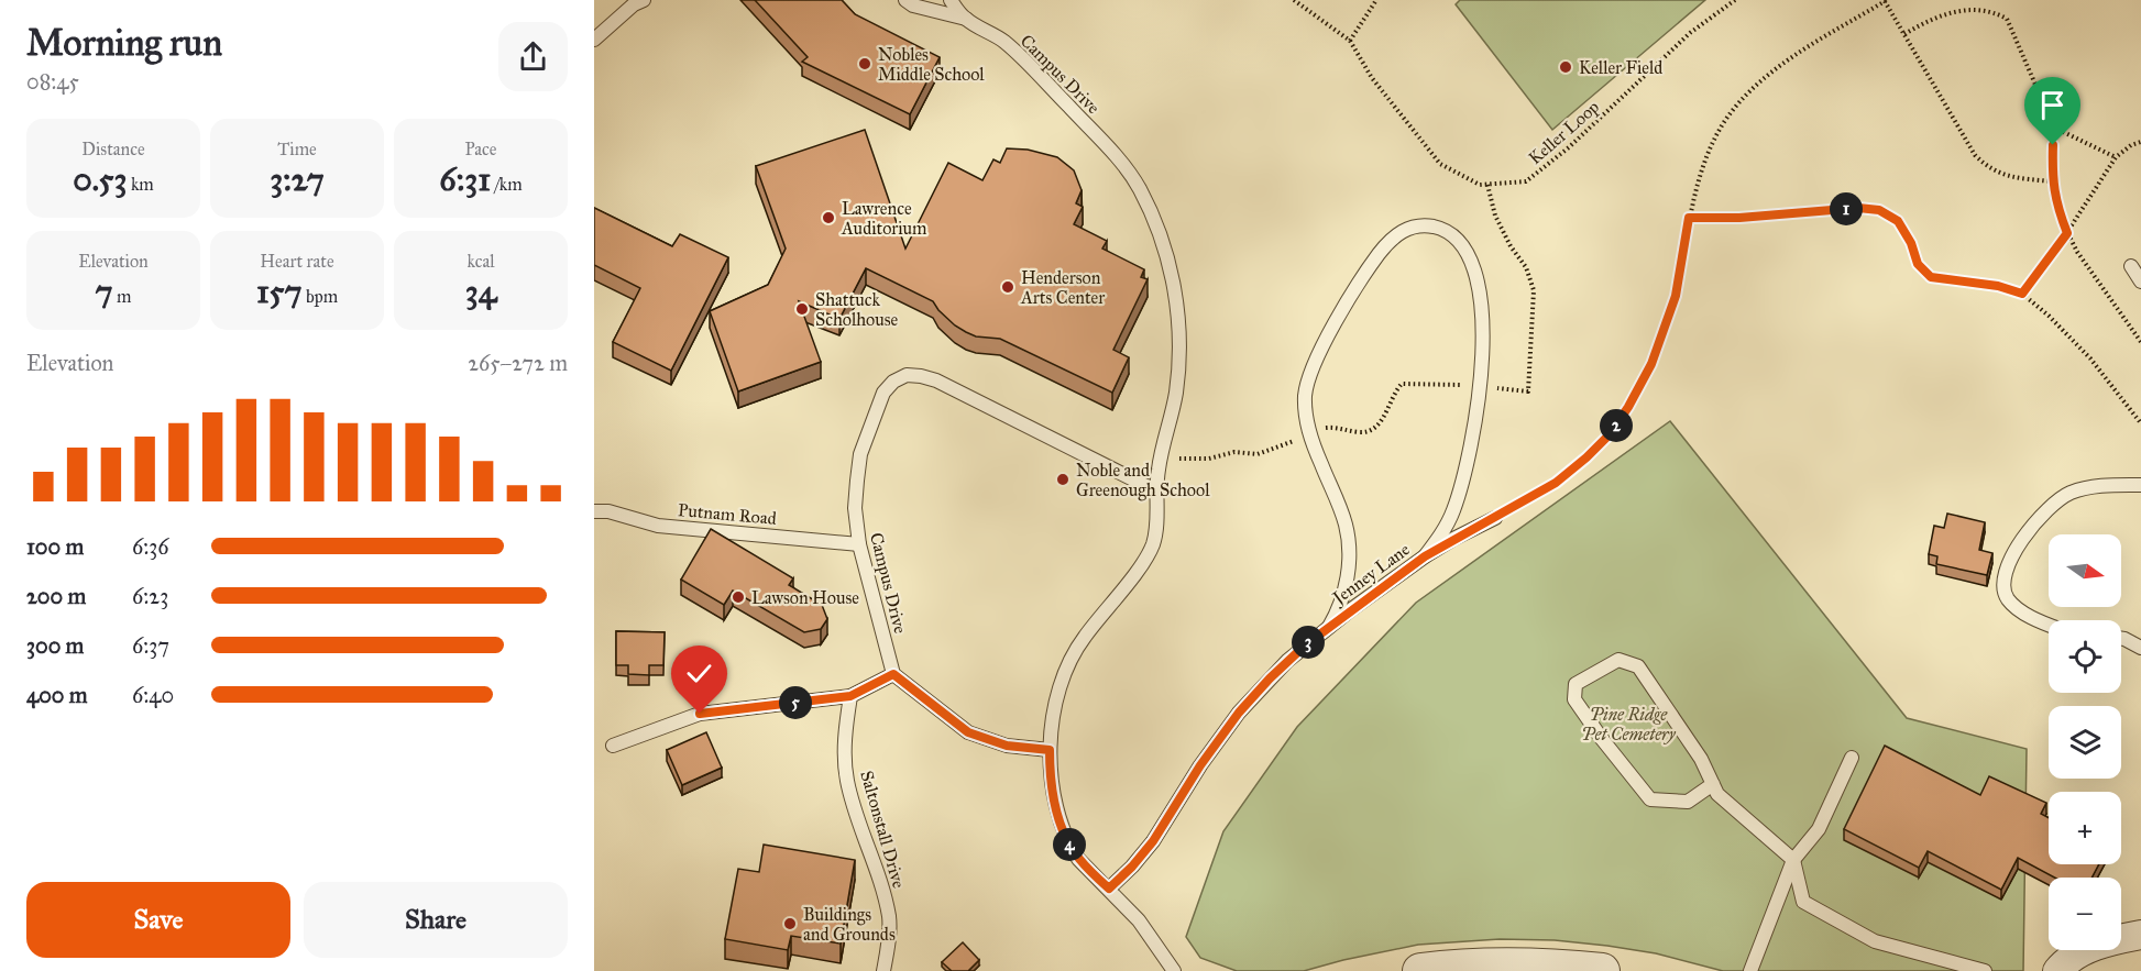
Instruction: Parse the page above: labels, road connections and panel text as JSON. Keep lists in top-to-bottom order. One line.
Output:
{"streets":{"lane":["Campus Drive","Putnam Road","Jenney Lane","Saltonstall Drive"],"path":["Keller Loop"]},"crossings":[["Campus Drive","Putnam Road"],["Campus Drive","Jenney Lane"]],"parks":["Pine Ridge Pet Cemetery"],"places":["Nobles Middle School","Keller Field","Lawrence Auditorium","Henderson Arts Center","Shattuck Scholhouse","Noble and Greenough School","Lawson House","Buildings and Grounds"],"north":"right","page":{"heading":["Morning run","08:45"],"stats":[["Distance","0.53 km"],["Time","3:27"],["Pace","6:31 /km"],["Elevation","7 m"],["Heart rate","157 bpm"],["kcal","34"]],"pins":["1","2","3","5","4"],"chart":["Elevation","265–272 m"],"list":[{"name":"100 m","note":"6:36"},{"name":"200 m","note":"6:23"},{"name":"300 m","note":"6:37"},{"name":"400 m","note":"6:40"}],"map_buttons":["+","−"],"buttons":["Save","Share"]}}
